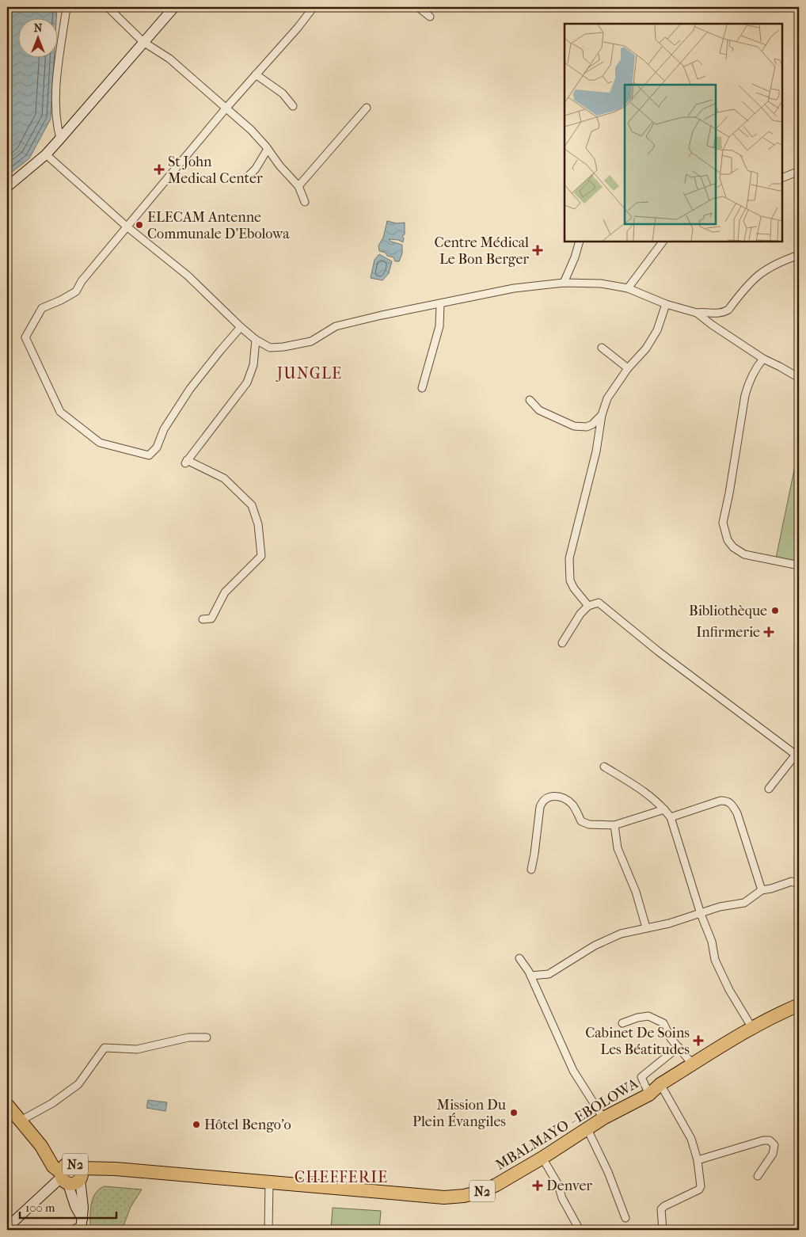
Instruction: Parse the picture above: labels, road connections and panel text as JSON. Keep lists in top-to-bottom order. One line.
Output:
{"streets":{"highway":["MBALMAYO - EBOLOWA","N2"]},"crossings":[["MBALMAYO - EBOLOWA","N2"]],"districts":["JUNGLE","CHEFFERIE"],"places":{"health":["St John Medical Center","Centre Médical Le Bon Berger","Infirmerie","Cabinet De Soins Les Béatitudes","Denver"],"other":["ELECAM Antenne Communale D’Ebolowa","Bibliothèque","Mission Du Plein Évangiles","Hôtel Bengo'o"]},"scale_bar":"100 m","north":"top"}
